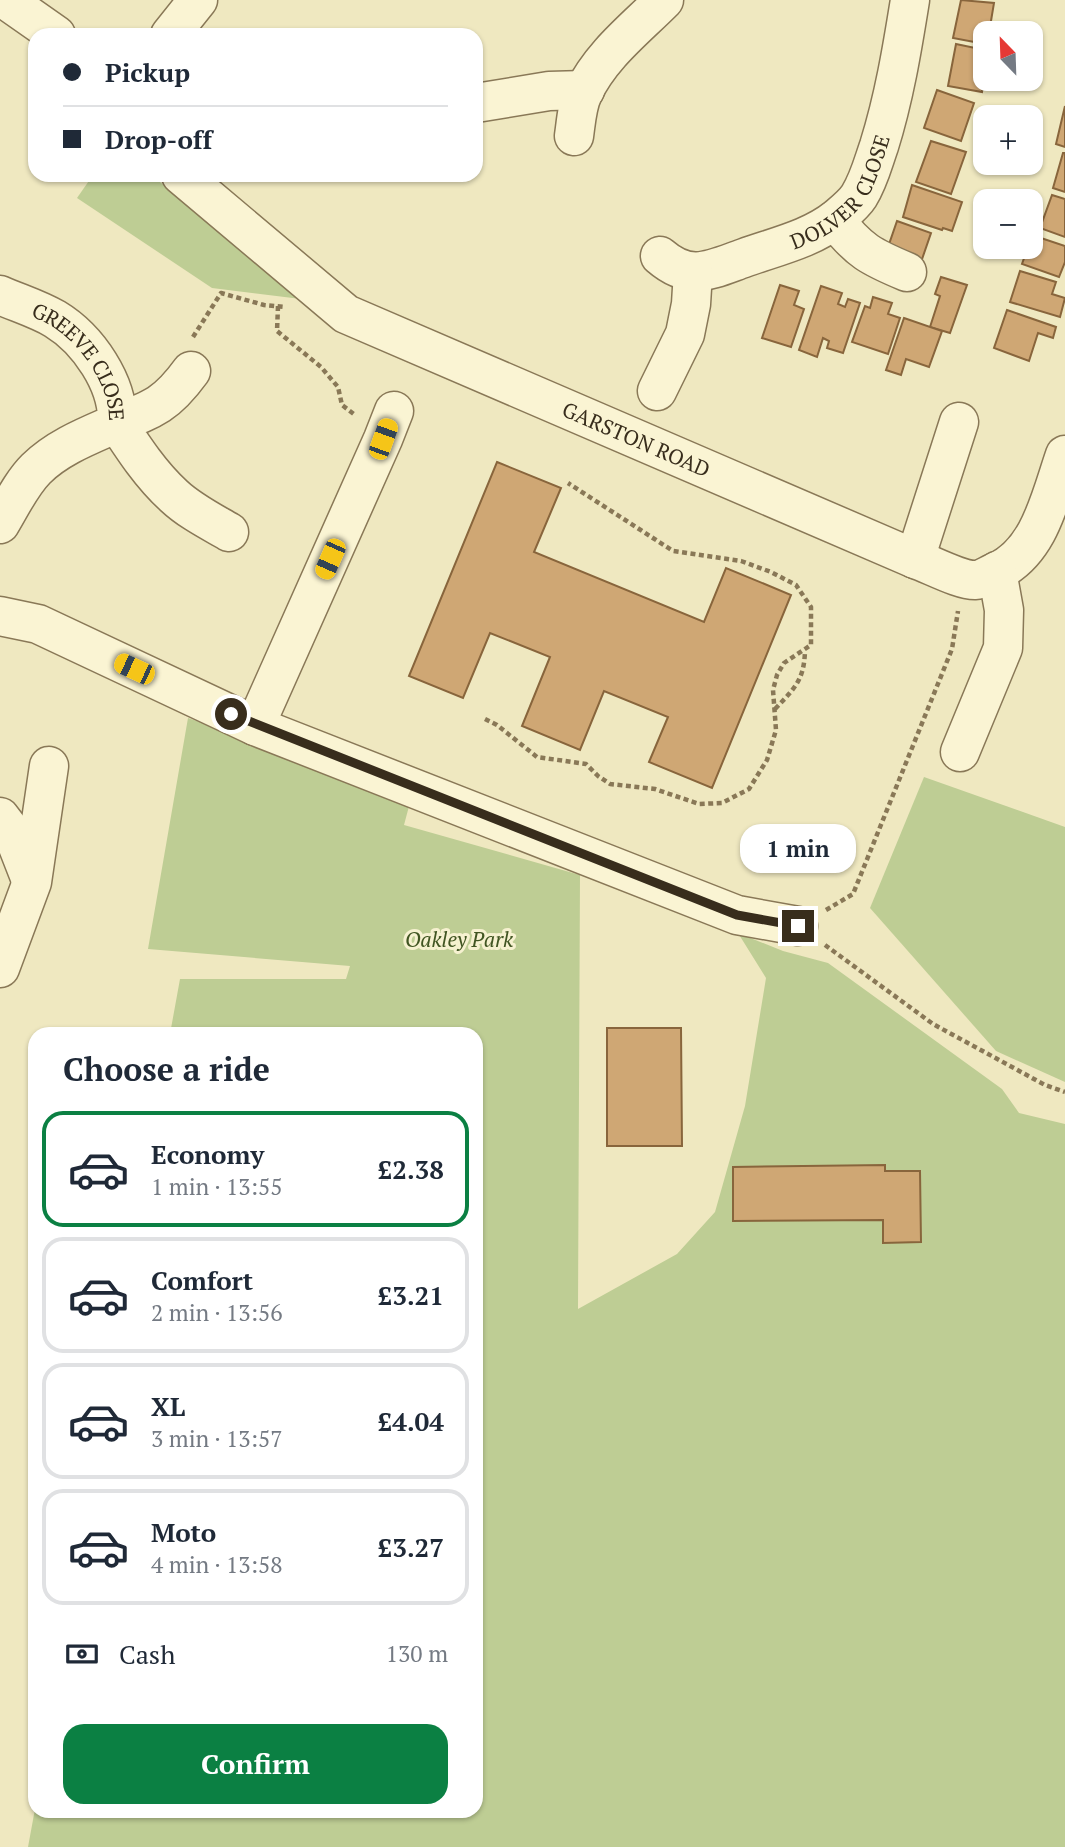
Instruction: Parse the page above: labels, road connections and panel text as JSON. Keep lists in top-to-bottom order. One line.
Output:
{"streets":{"street":["DOLVER CLOSE","GREEVE CLOSE","GARSTON ROAD"]},"parks":["Oakley Park"],"north":"top left","page":{"map_buttons":["+","−"],"banner":["Pickup","Drop-off"],"bubble":"1 min","heading":"Choose a ride","list":[{"name":"Economy","note":"1 min · 13:55","value":"£2.38"},{"name":"Comfort","note":"2 min · 13:56","value":"£3.21"},{"name":"XL","note":"3 min · 13:57","value":"£4.04"},{"name":"Moto","note":"4 min · 13:58","value":"£3.27"}],"pay":["Cash","130 m"],"buttons":"Confirm"}}
